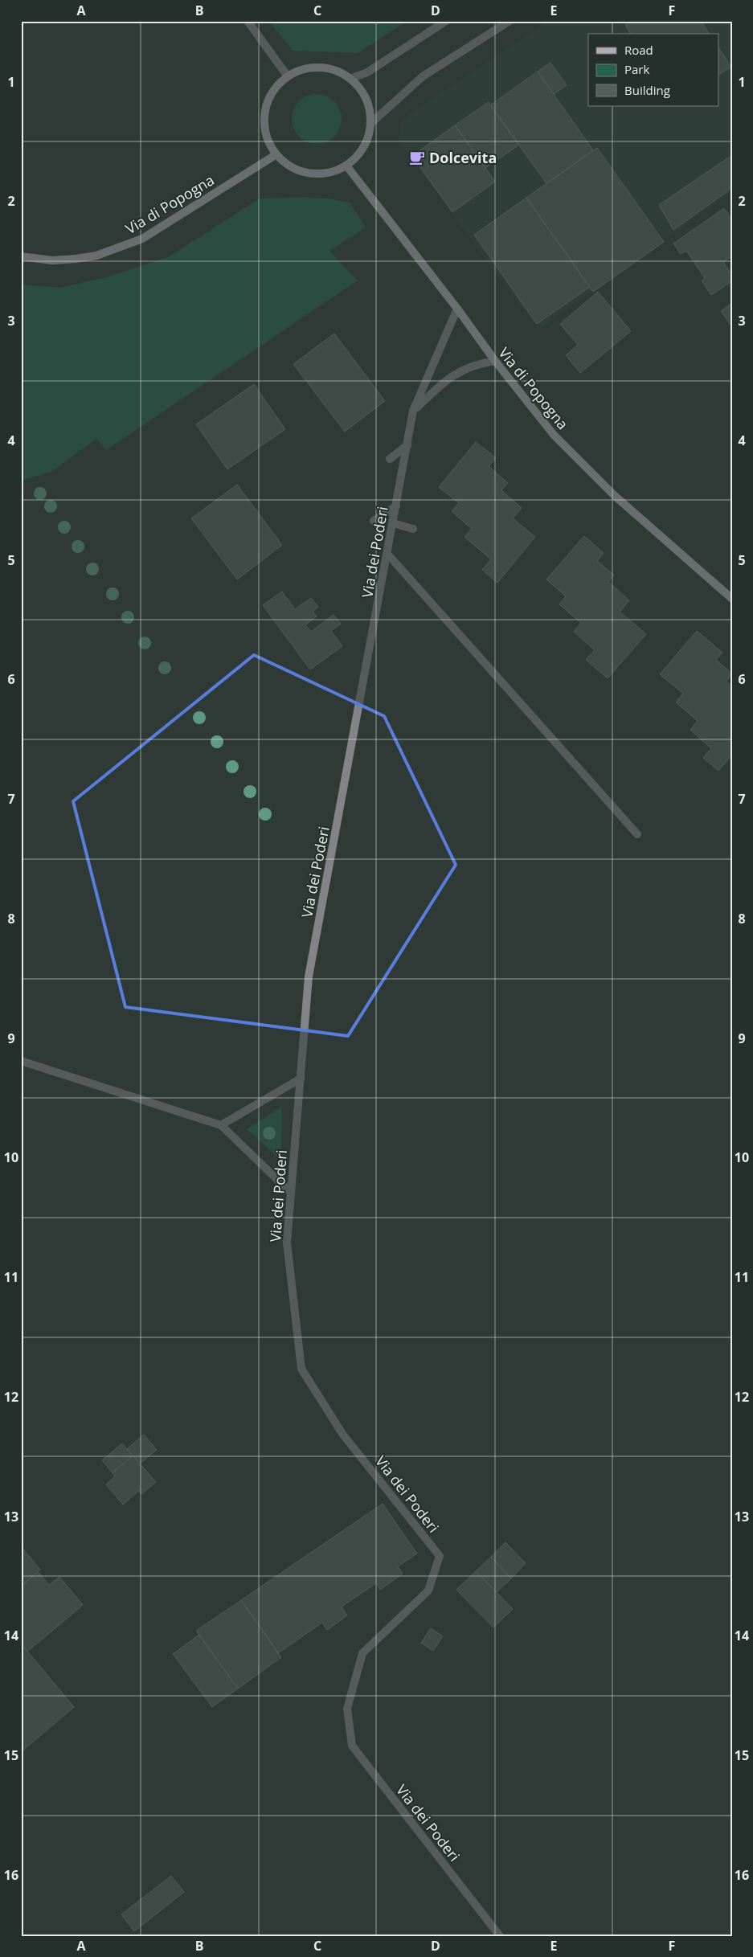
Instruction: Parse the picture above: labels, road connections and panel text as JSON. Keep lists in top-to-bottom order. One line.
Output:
{"streets":{"main road":["Via di Popogna"],"street":["Via dei Poderi"]},"crossings":[["Via di Popogna","Via dei Poderi"]],"places":{"cafe":["Dolcevita"]},"legend":["Road","Park","Building"],"grid":{"columns":["A","B","C","D","E","F"],"rows":["1","2","3","4","5","6","7","8","9","10","11","12","13","14","15","16"]}}
